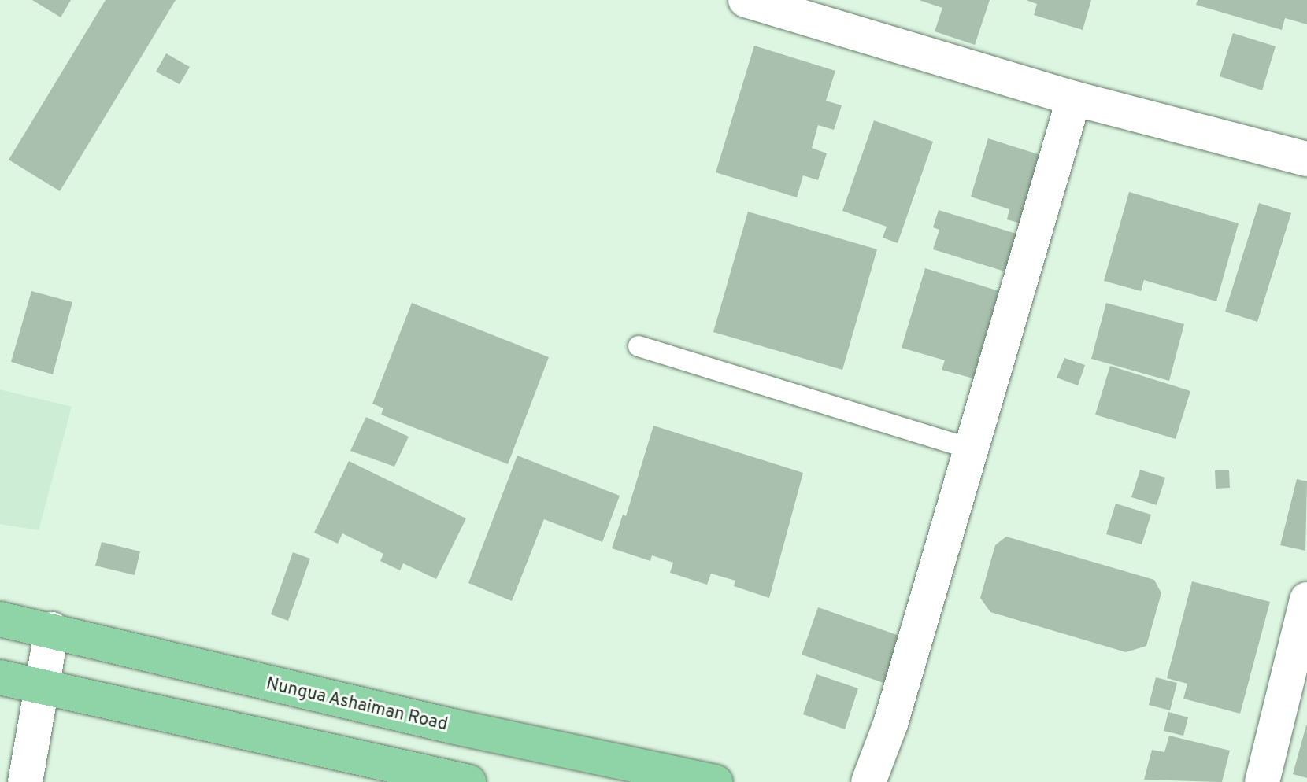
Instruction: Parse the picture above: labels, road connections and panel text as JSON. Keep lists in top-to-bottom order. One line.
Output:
{"streets":{"main road":["Nungua Ashaiman Road"]}}
